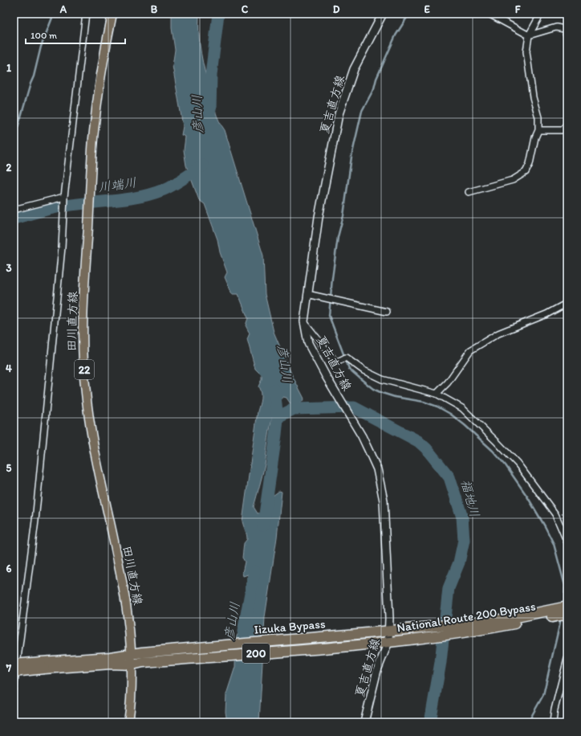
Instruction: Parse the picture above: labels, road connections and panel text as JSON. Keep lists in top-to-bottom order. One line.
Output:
{"streets":{"highway":["National Route 200 Bypass","Iizuka Bypass","200"],"main road":["夏吉直方線","田川直方線","22"]},"crossings":[["夏吉直方線","National Route 200 Bypass"],["夏吉直方線","Iizuka Bypass"],["田川直方線","200"],["National Route 200 Bypass","Iizuka Bypass"],["National Route 200 Bypass","200"],["Iizuka Bypass","200"]],"water":["彦山川","川端川","福地川"],"scale_bar":"100 m","grid":{"columns":["A","B","C","D","E","F"],"rows":["1","2","3","4","5","6","7"]}}
